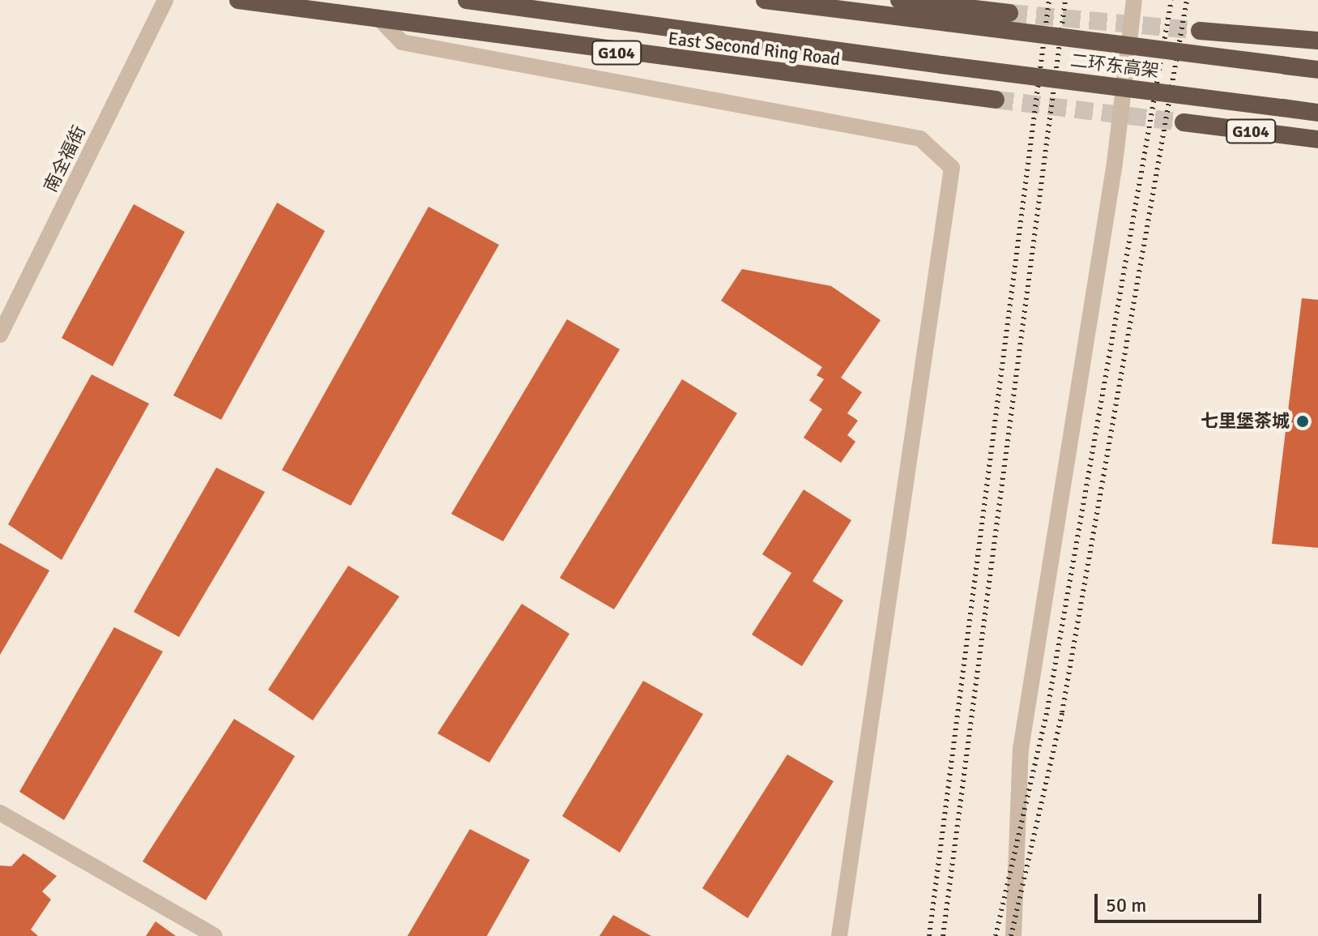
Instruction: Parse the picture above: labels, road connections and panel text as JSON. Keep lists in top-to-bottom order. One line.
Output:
{"streets":{"highway":["East Second Ring Road","G104"],"street":["南全福街"]},"places":["七里堡茶城"],"scale_bar":"50 m"}
